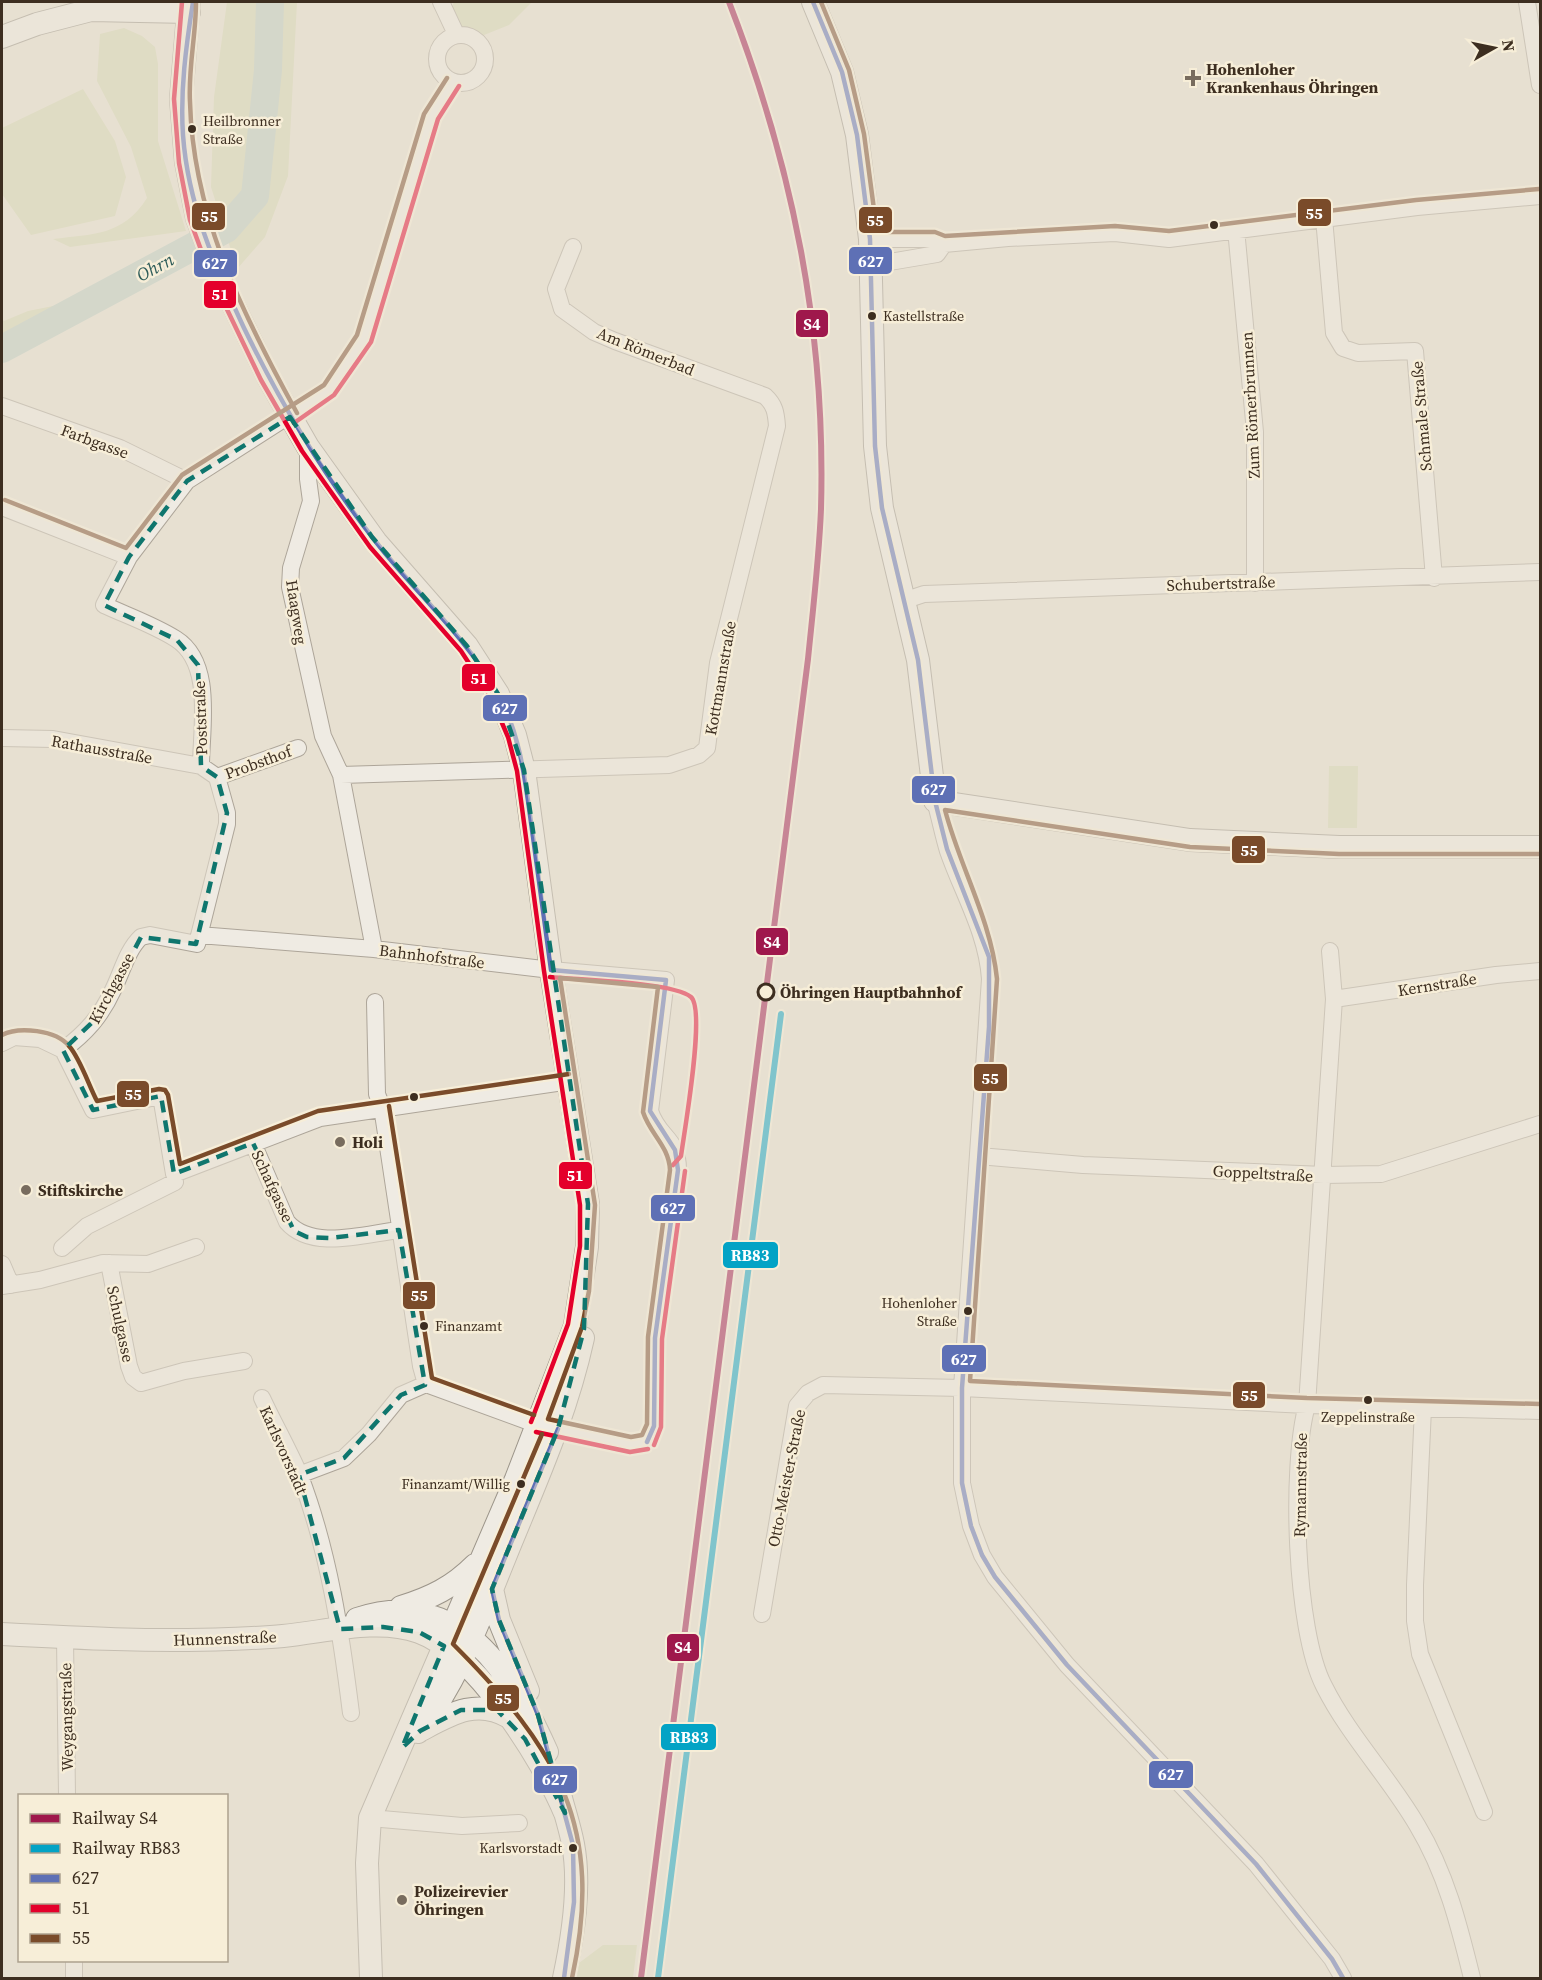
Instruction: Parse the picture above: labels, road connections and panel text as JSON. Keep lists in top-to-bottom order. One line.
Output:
{"streets":{"main road":["Hunnenstraße"],"street":["Am Römerbad","Zum Römerbrunnen","Schmale Straße","Farbgasse","Schubertstraße","Haagweg","Kottmannstraße","Poststraße","Rathausstraße","Probsthof","Bahnhofstraße","Kernstraße","Kirchgasse","Goppeltstraße","Schafgasse","Schulgasse","Karlsvorstadt","Otto-Meister-Straße","Rymannstraße","Weygangstraße"]},"crossings":[["Am Römerbad","Kottmannstraße"],["Zum Römerbrunnen","Schubertstraße"],["Schmale Straße","Schubertstraße"],["Haagweg","Bahnhofstraße"],["Poststraße","Rathausstraße"],["Poststraße","Probsthof"],["Poststraße","Bahnhofstraße"],["Poststraße","Kirchgasse"],["Bahnhofstraße","Kirchgasse"],["Kernstraße","Rymannstraße"],["Goppeltstraße","Rymannstraße"],["Karlsvorstadt","Hunnenstraße"],["Otto-Meister-Straße","Rymannstraße"],["Hunnenstraße","Weygangstraße"]],"water":["Ohrn"],"places":{"health":["Hohenloher Krankenhaus Öhringen"],"other":["Heilbronner Straße","Kastellstraße","Öhringen Hauptbahnhof","Holi","Stiftskirche","Hohenloher Straße","Finanzamt","Zeppelinstraße","Finanzamt/Willig","Karlsvorstadt","Polizeirevier Öhringen"]},"lines":["rail line S4","transit line 627","transit line 51","transit line 55","rail line RB83"],"legend":["Railway S4","Railway RB83","627","51","55"],"north":"right"}
